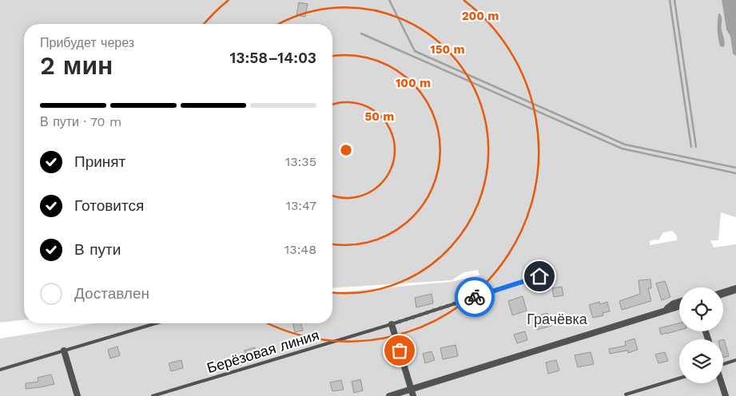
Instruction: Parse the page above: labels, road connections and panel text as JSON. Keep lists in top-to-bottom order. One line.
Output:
{"streets":{"lane":["Берёзовая линия"]},"parks":["Грачёвка"],"page":{"heading":["2 мин","Прибудет через","13:58–14:03"],"bar":"В пути · 70 m","list":[["Принят","13:35"],["Готовится","13:47"],["В пути","13:48"],"Доставлен"]},"rings":["200 m","150 m","100 m","50 m"]}
